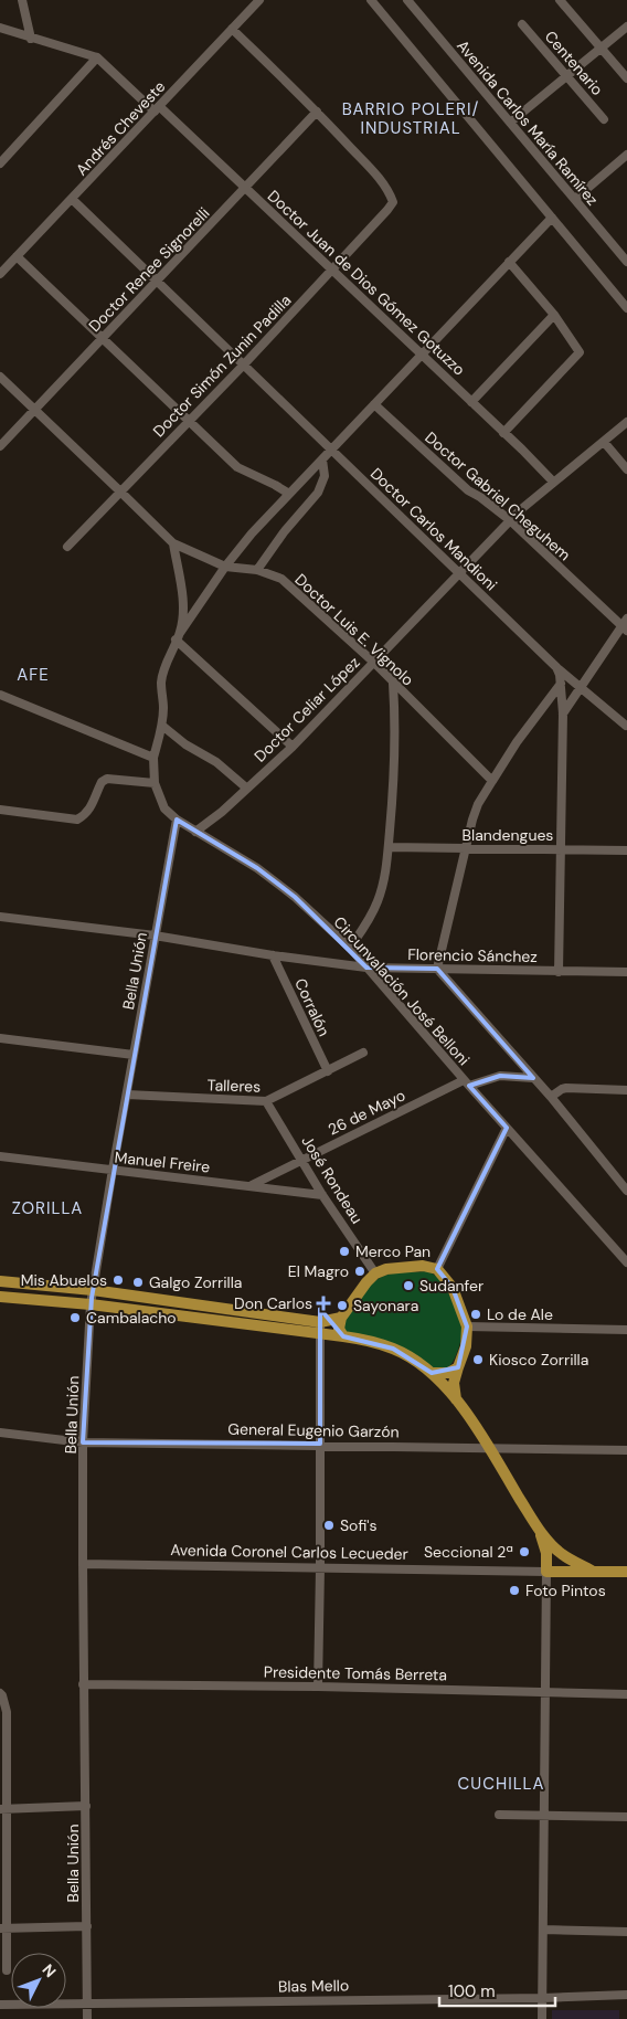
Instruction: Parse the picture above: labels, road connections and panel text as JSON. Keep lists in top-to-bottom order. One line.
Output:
{"streets":{"main road":["Avenida Coronel Carlos Lecueder"],"street":["Centenario","Avenida Carlos María Ramírez","Andrés Cheveste","Doctor Renee Signorelli","Doctor Juan de Dios Gómez Gotuzzo","Doctor Simón Zunin Padilla","Doctor Gabriel Cheguhem","Doctor Carlos Mandioni","Doctor Luis E. Vignolo","Doctor Celiar López","Blandengues","Florencio Sánchez","Bella Unión","Circunvalación José Belloni","Corralón","Talleres","26 de Mayo","Manuel Freire","José Rondeau","General Eugenio Garzón","Presidente Tomás Berreta","Blas Mello"]},"crossings":[["Andrés Cheveste","Doctor Juan de Dios Gómez Gotuzzo"],["Andrés Cheveste","Doctor Carlos Mandioni"],["Doctor Renee Signorelli","Doctor Juan de Dios Gómez Gotuzzo"],["Doctor Renee Signorelli","Doctor Simón Zunin Padilla"],["Doctor Renee Signorelli","Doctor Carlos Mandioni"],["Doctor Renee Signorelli","Doctor Luis E. Vignolo"],["Doctor Juan de Dios Gómez Gotuzzo","Doctor Simón Zunin Padilla"],["Doctor Juan de Dios Gómez Gotuzzo","Doctor Celiar López"],["Doctor Simón Zunin Padilla","Doctor Carlos Mandioni"],["Doctor Simón Zunin Padilla","Doctor Luis E. Vignolo"],["Doctor Gabriel Cheguhem","Doctor Celiar López"],["Doctor Carlos Mandioni","Doctor Celiar López"],["Doctor Carlos Mandioni","Blandengues"],["Doctor Carlos Mandioni","Florencio Sánchez"],["Doctor Luis E. Vignolo","Doctor Celiar López"],["Doctor Celiar López","Circunvalación José Belloni"],["Florencio Sánchez","Bella Unión"],["Florencio Sánchez","Circunvalación José Belloni"],["Florencio Sánchez","Corralón"],["Bella Unión","Circunvalación José Belloni"],["Bella Unión","Talleres"],["Bella Unión","Manuel Freire"],["Bella Unión","General Eugenio Garzón"],["Bella Unión","Avenida Coronel Carlos Lecueder"],["Bella Unión","Presidente Tomás Berreta"],["Bella Unión","Blas Mello"],["Circunvalación José Belloni","26 de Mayo"],["Corralón","Talleres"],["Talleres","José Rondeau"],["26 de Mayo","Manuel Freire"],["26 de Mayo","José Rondeau"],["Manuel Freire","José Rondeau"]],"districts":["BARRIO POLERI/ INDUSTRIAL","AFE","ZORILLA","CUCHILLA"],"places":{"other":["Merco Pan","El Magro","Mis Abuelos","Galgo Zorrilla","Sudanfer","Sayonara","Lo de Ale","Cambalacho","Kiosco Zorrilla","Sofi's","Seccional 2ª","Foto Pintos"],"health":["Don Carlos"]},"scale_bar":"100 m","north":"top right"}
